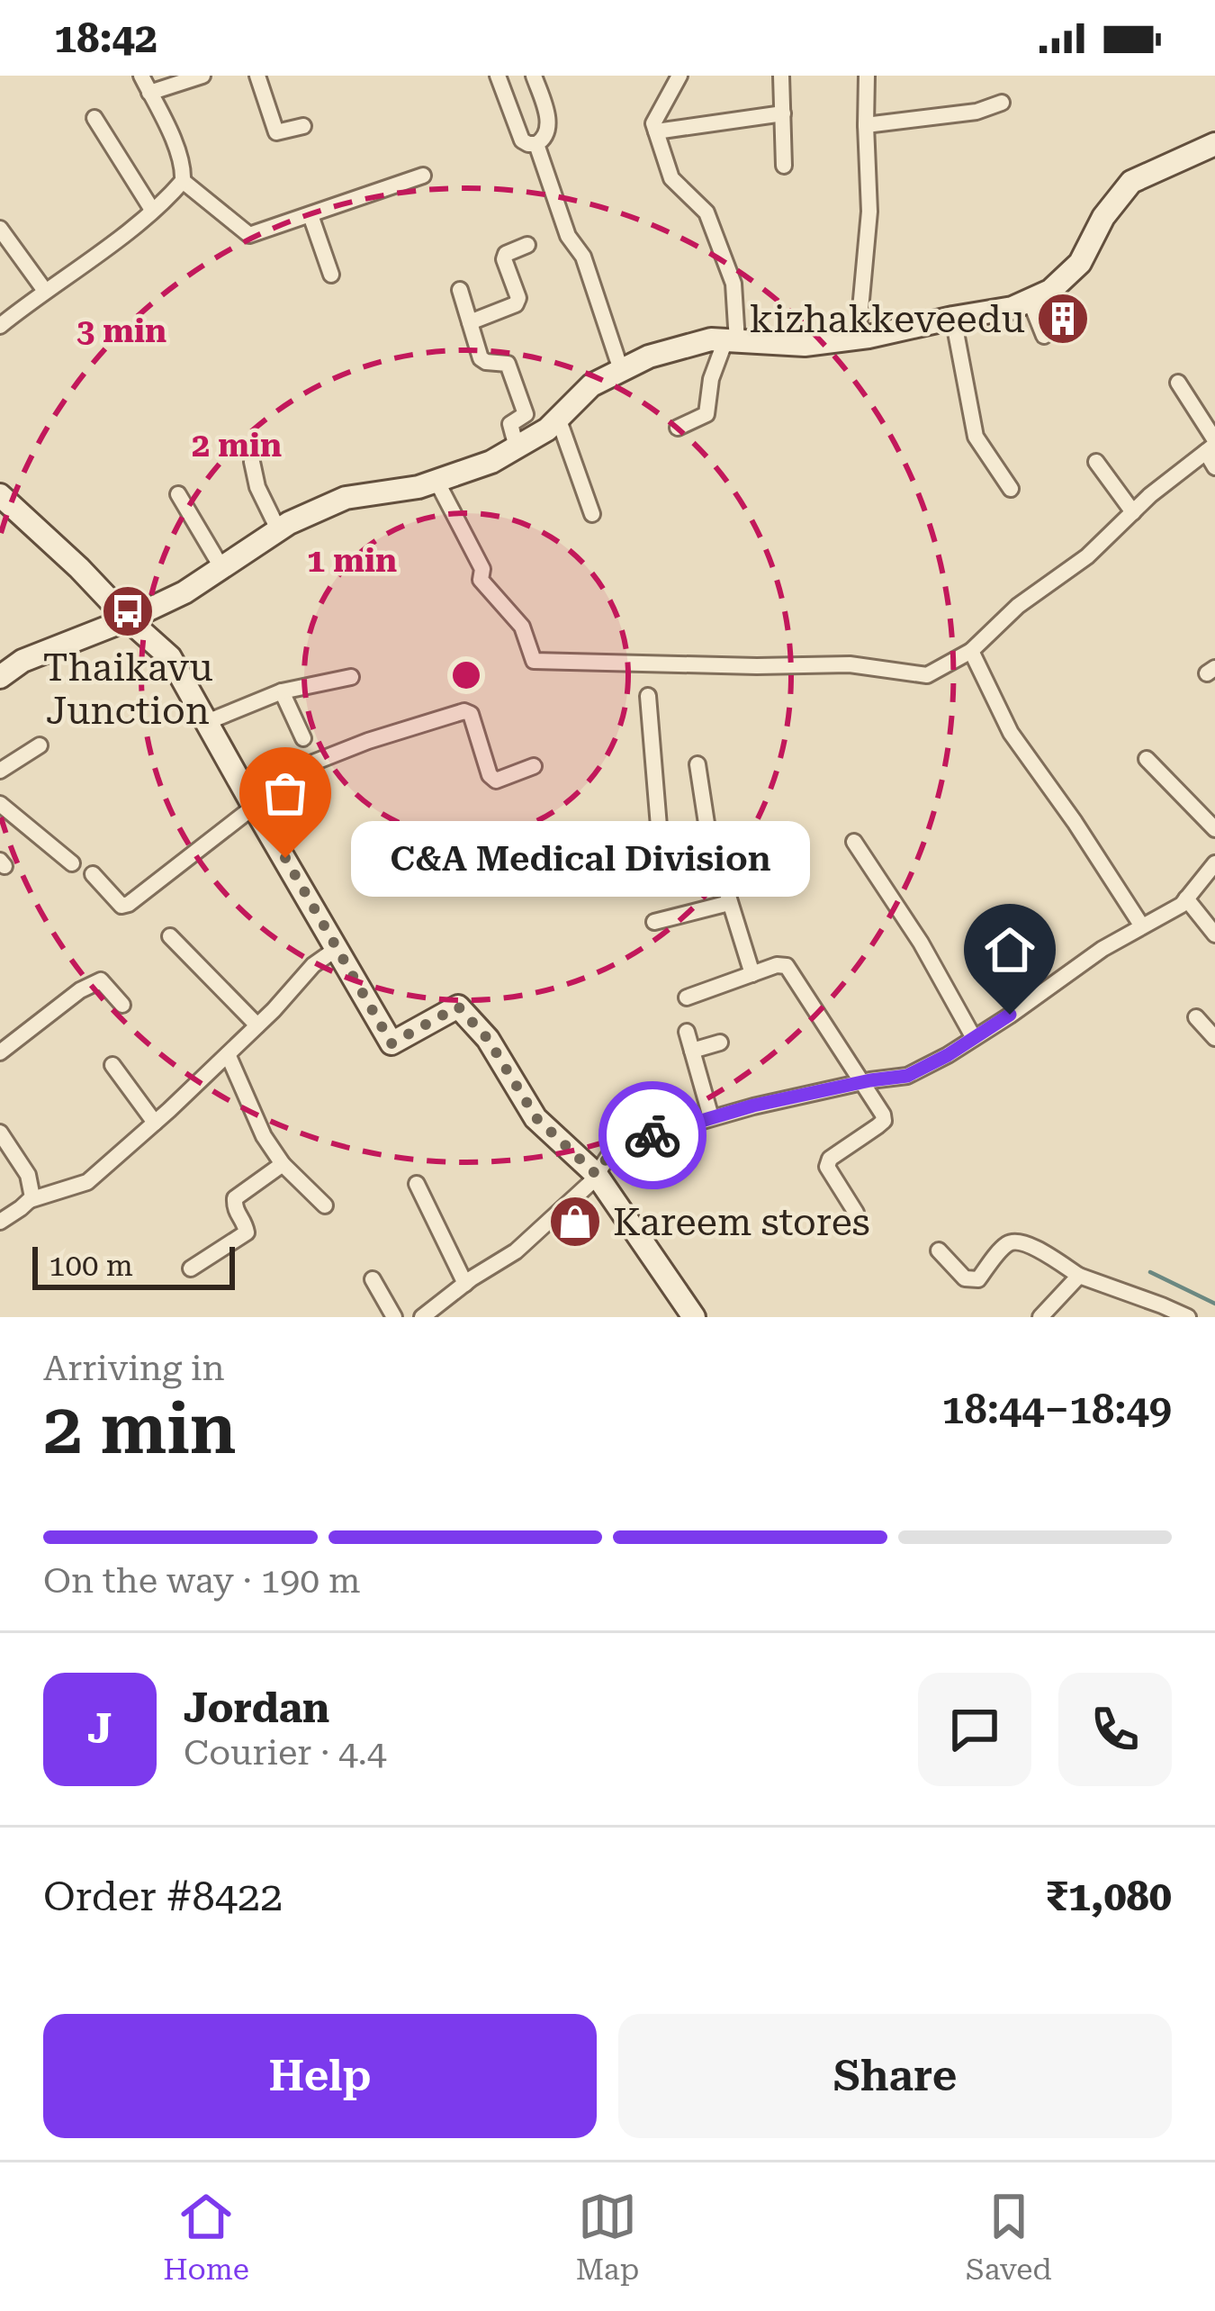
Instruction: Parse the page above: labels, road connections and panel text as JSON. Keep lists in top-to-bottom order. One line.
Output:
{"places":{"building":["kizhakkeveedu"],"bus stop":["Thaikavu Junction"],"other":["C&A Medical Division"],"shop":["Kareem stores"]},"scale_bar":"100 m","page":{"status":"18:42","bubble":"C&A Medical Division","scale":"100 m","heading":["2 min","Arriving in","18:44–18:49"],"panel":["Jordan","Courier · 4.4","Order #8422","₹1,080"],"bar":"On the way · 190 m","round":"J","buttons":["Help","Share"],"tabs":["Home","Map","Saved"]},"rings":["3 min","2 min","1 min"]}
